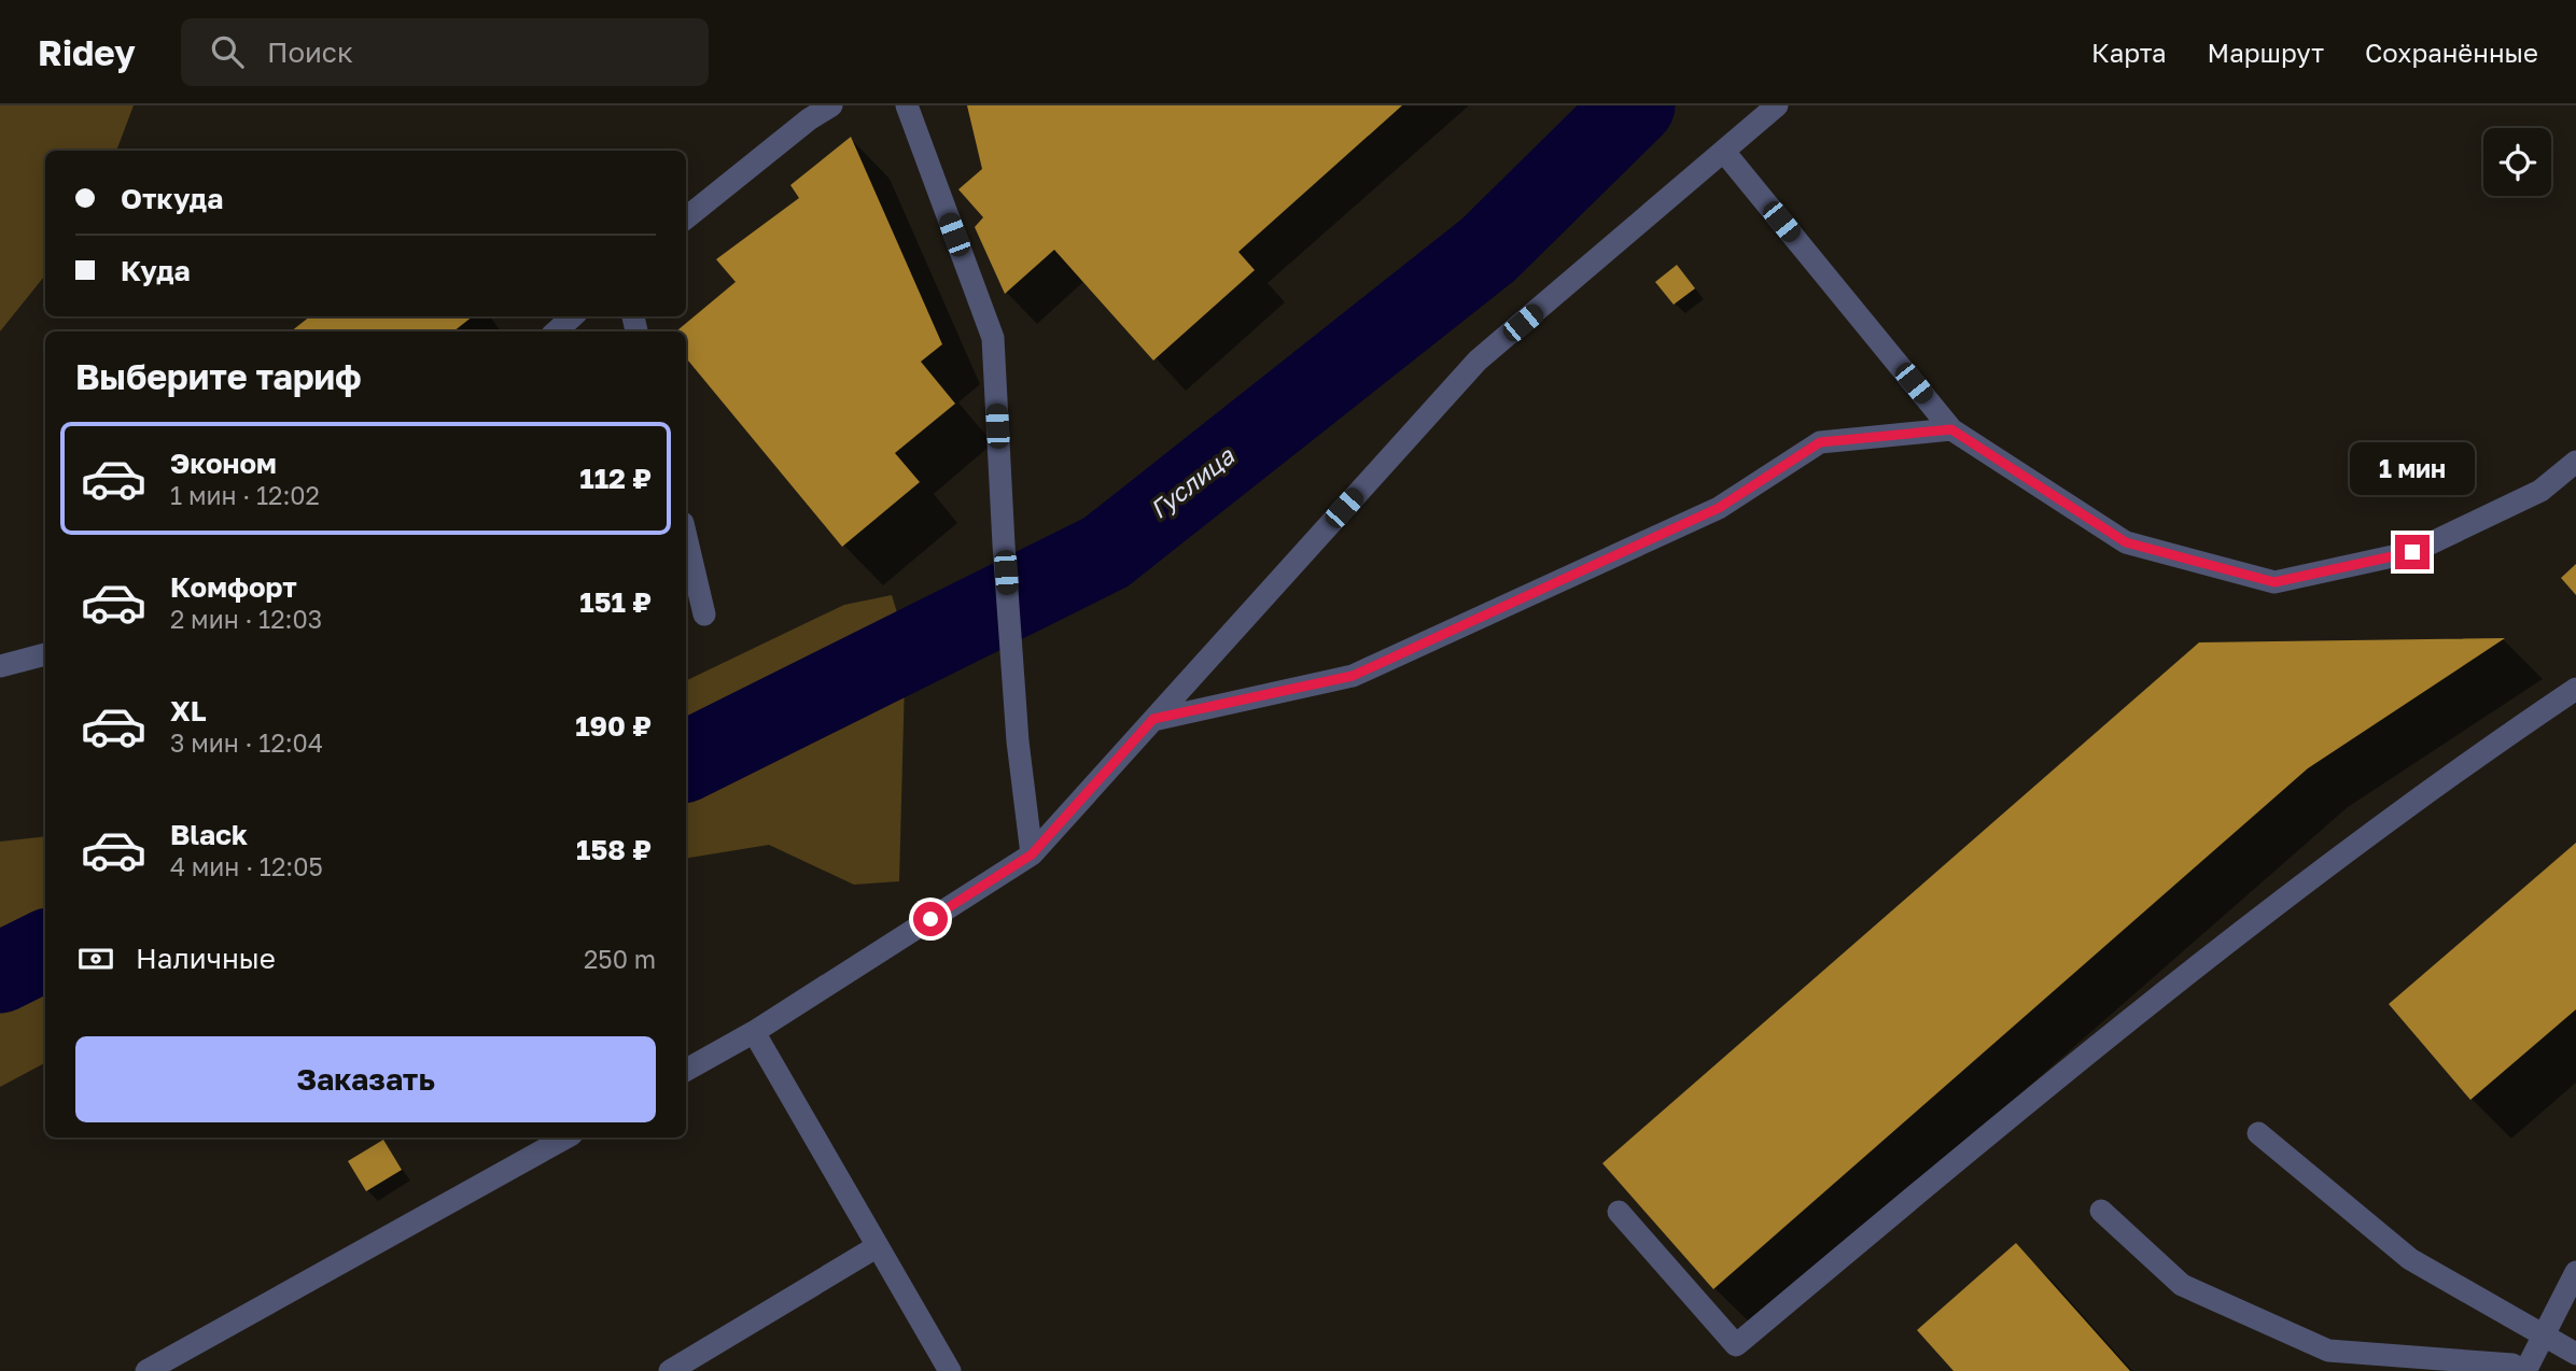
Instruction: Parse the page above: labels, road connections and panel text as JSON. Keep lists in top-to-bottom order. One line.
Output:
{"water":["Гуслица"],"page":{"header":"Ridey","search":"Поиск","nav":["Карта","Маршрут","Сохранённые"],"banner":["Откуда","Куда"],"heading":"Выберите тариф","list":[{"name":"Эконом","note":"1 мин · 12:02","value":"112 ₽"},{"name":"Комфорт","note":"2 мин · 12:03","value":"151 ₽"},{"name":"XL","note":"3 мин · 12:04","value":"190 ₽"},{"name":"Black","note":"4 мин · 12:05","value":"158 ₽"}],"bubble":"1 мин","pay":["Наличные","250 m"],"buttons":"Заказать"}}
